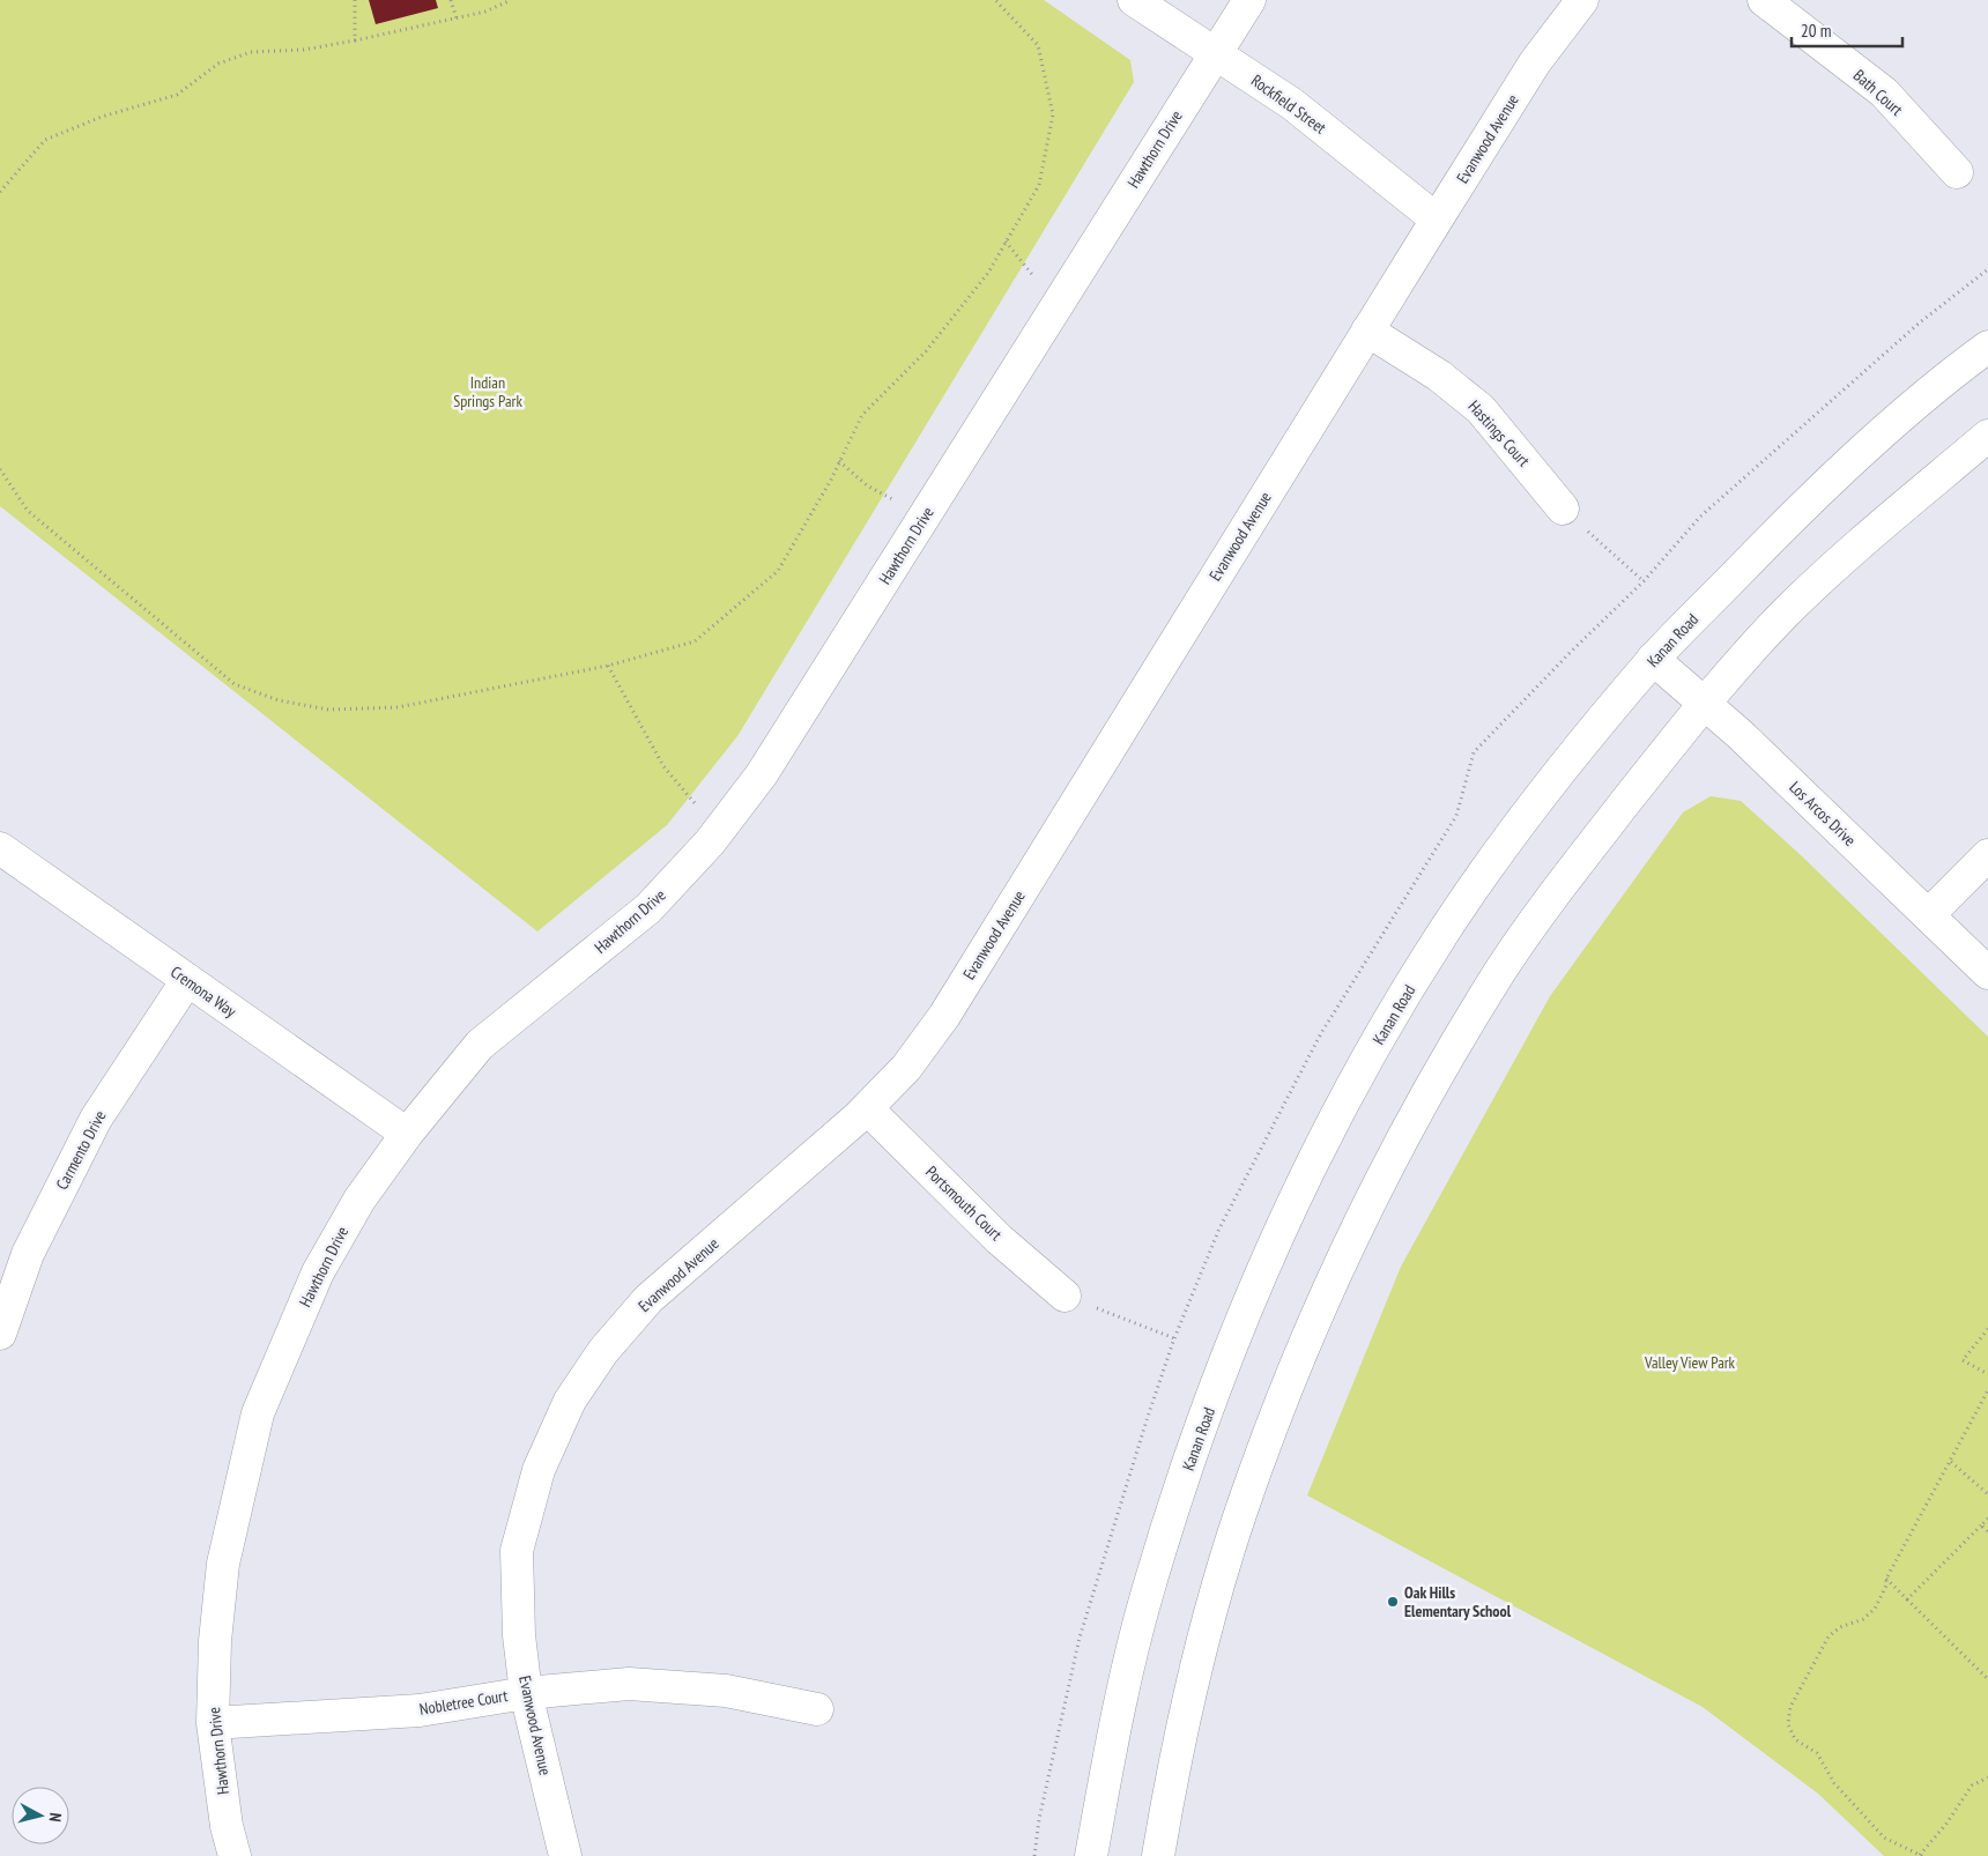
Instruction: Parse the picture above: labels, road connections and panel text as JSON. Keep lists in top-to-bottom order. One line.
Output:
{"streets":{"street":["Bath Court","Rockfield Street","Evanwood Avenue","Hawthorn Drive","Hastings Court","Kanan Road","Los Arcos Drive","Cremona Way","Carmento Drive","Portsmouth Court","Nobletree Court"]},"crossings":[["Rockfield Street","Evanwood Avenue"],["Rockfield Street","Hawthorn Drive"],["Evanwood Avenue","Hastings Court"],["Evanwood Avenue","Portsmouth Court"],["Evanwood Avenue","Nobletree Court"],["Hawthorn Drive","Cremona Way"],["Hawthorn Drive","Nobletree Court"],["Kanan Road","Los Arcos Drive"],["Cremona Way","Carmento Drive"]],"parks":["Indian Springs Park","Valley View Park"],"places":["Oak Hills Elementary School"],"scale_bar":"20 m","north":"right"}
